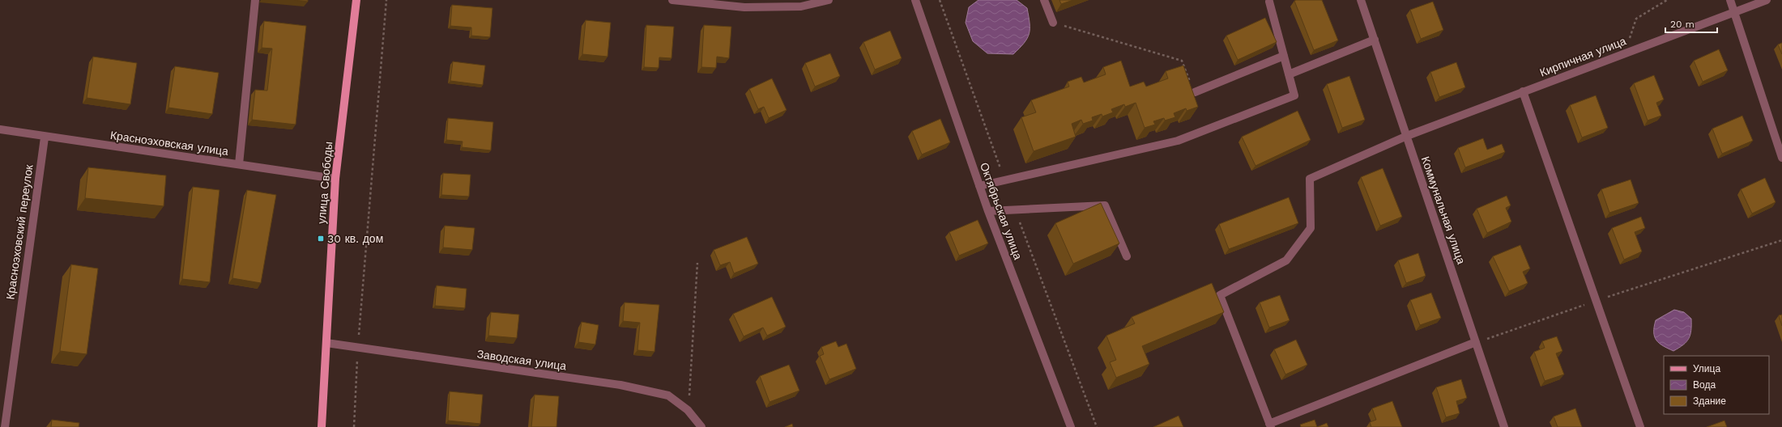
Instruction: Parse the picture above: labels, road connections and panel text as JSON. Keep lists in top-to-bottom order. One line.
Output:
{"streets":{"main road":["улица Свободы"],"street":["Кирпичная улица","Красноэховская улица","Коммунальная улица","Октябрьская улица","Красноэховский переулок","Заводская улица"]},"crossings":[["Кирпичная улица","Коммунальная улица"],["Красноэховская улица","улица Свободы"],["Красноэховская улица","Красноэховский переулок"],["улица Свободы","Заводская улица"]],"places":{"transit":["30 кв. дом"]},"legend":["Улица","Вода","Здание"],"scale_bar":"20 m"}
